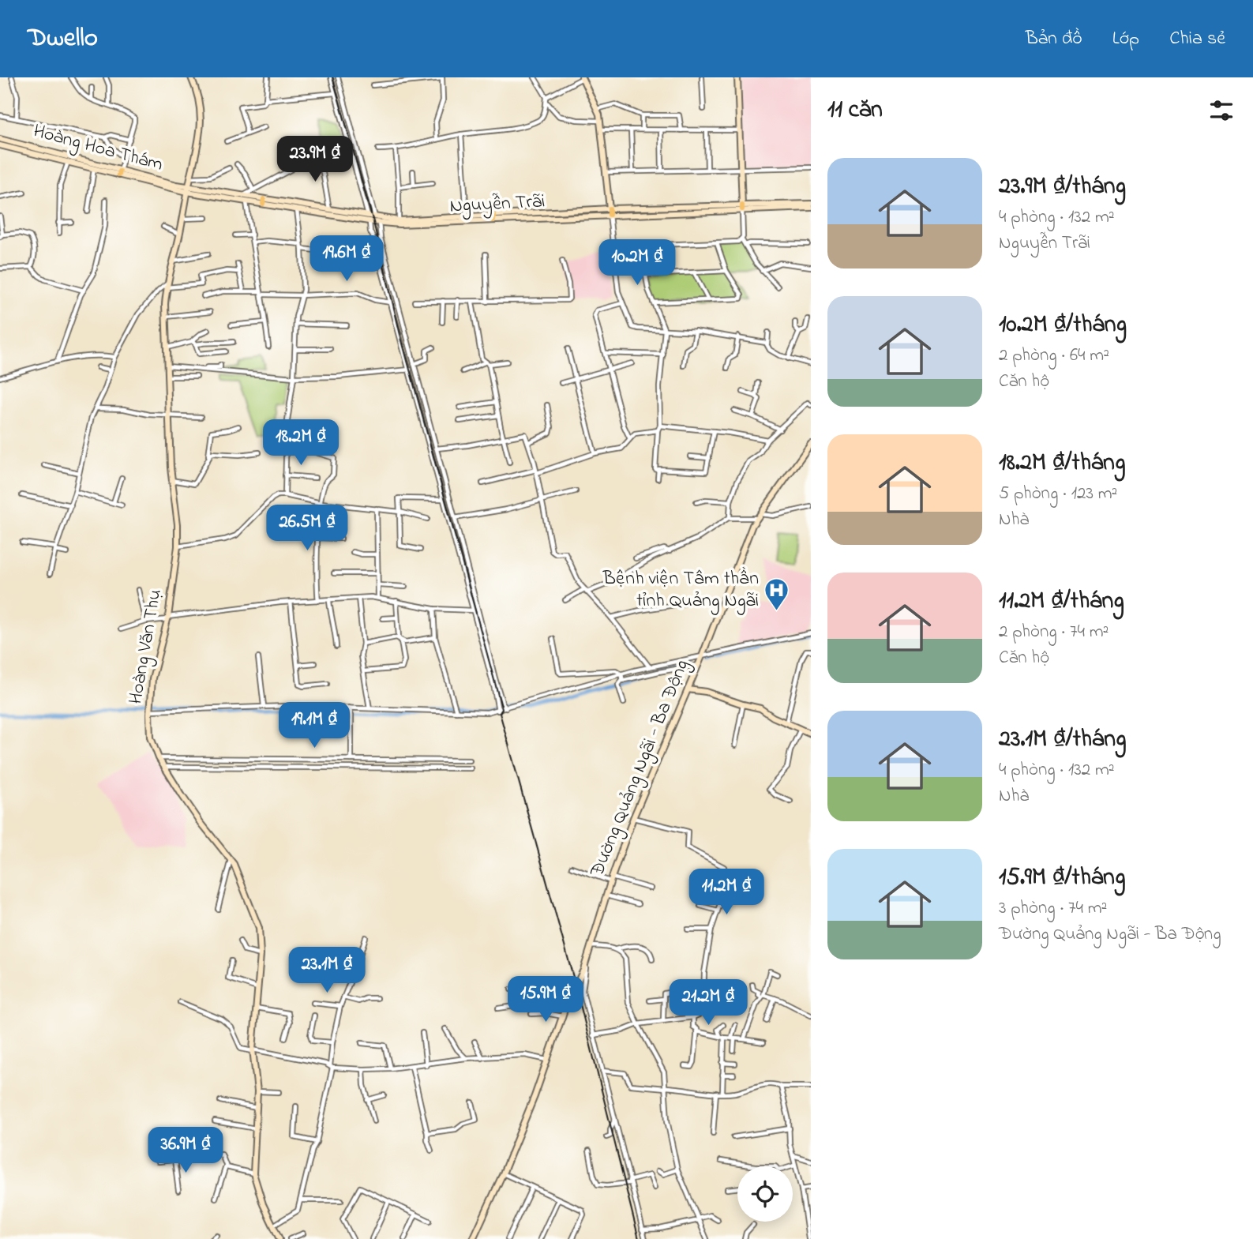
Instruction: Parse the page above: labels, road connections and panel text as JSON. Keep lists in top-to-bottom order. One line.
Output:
{"streets":{"main road":["Hoàng Hoa Thám","Nguyễn Trãi","Hoàng Văn Thụ","Đường Quảng Ngãi - Ba Động"]},"crossings":[["Hoàng Hoa Thám","Nguyễn Trãi"],["Hoàng Hoa Thám","Hoàng Văn Thụ"],["Nguyễn Trãi","Hoàng Văn Thụ"]],"places":{"hospital":["Bệnh viện Tâm thần tỉnh Quảng Ngãi"]},"page":{"header":"Dwello","nav":["Bản đồ","Lớp","Chia sẻ"],"heading":"11 căn","price":["23.9M ₫","19.6M ₫","10.2M ₫","18.2M ₫","26.5M ₫","19.1M ₫","11.2M ₫","23.1M ₫","15.9M ₫","21.2M ₫","36.9M ₫"],"list":[{"name":"23.9M ₫/tháng","note":"4 phòng · 132 m² · Nguyễn Trãi"},{"name":"10.2M ₫/tháng","note":"2 phòng · 64 m² · Căn hộ"},{"name":"18.2M ₫/tháng","note":"5 phòng · 123 m² · Nhà"},{"name":"11.2M ₫/tháng","note":"2 phòng · 74 m² · Căn hộ"},{"name":"23.1M ₫/tháng","note":"4 phòng · 132 m² · Nhà"},{"name":"15.9M ₫/tháng","note":"3 phòng · 74 m² · Đường Quảng Ngãi - Ba Động"}]}}
